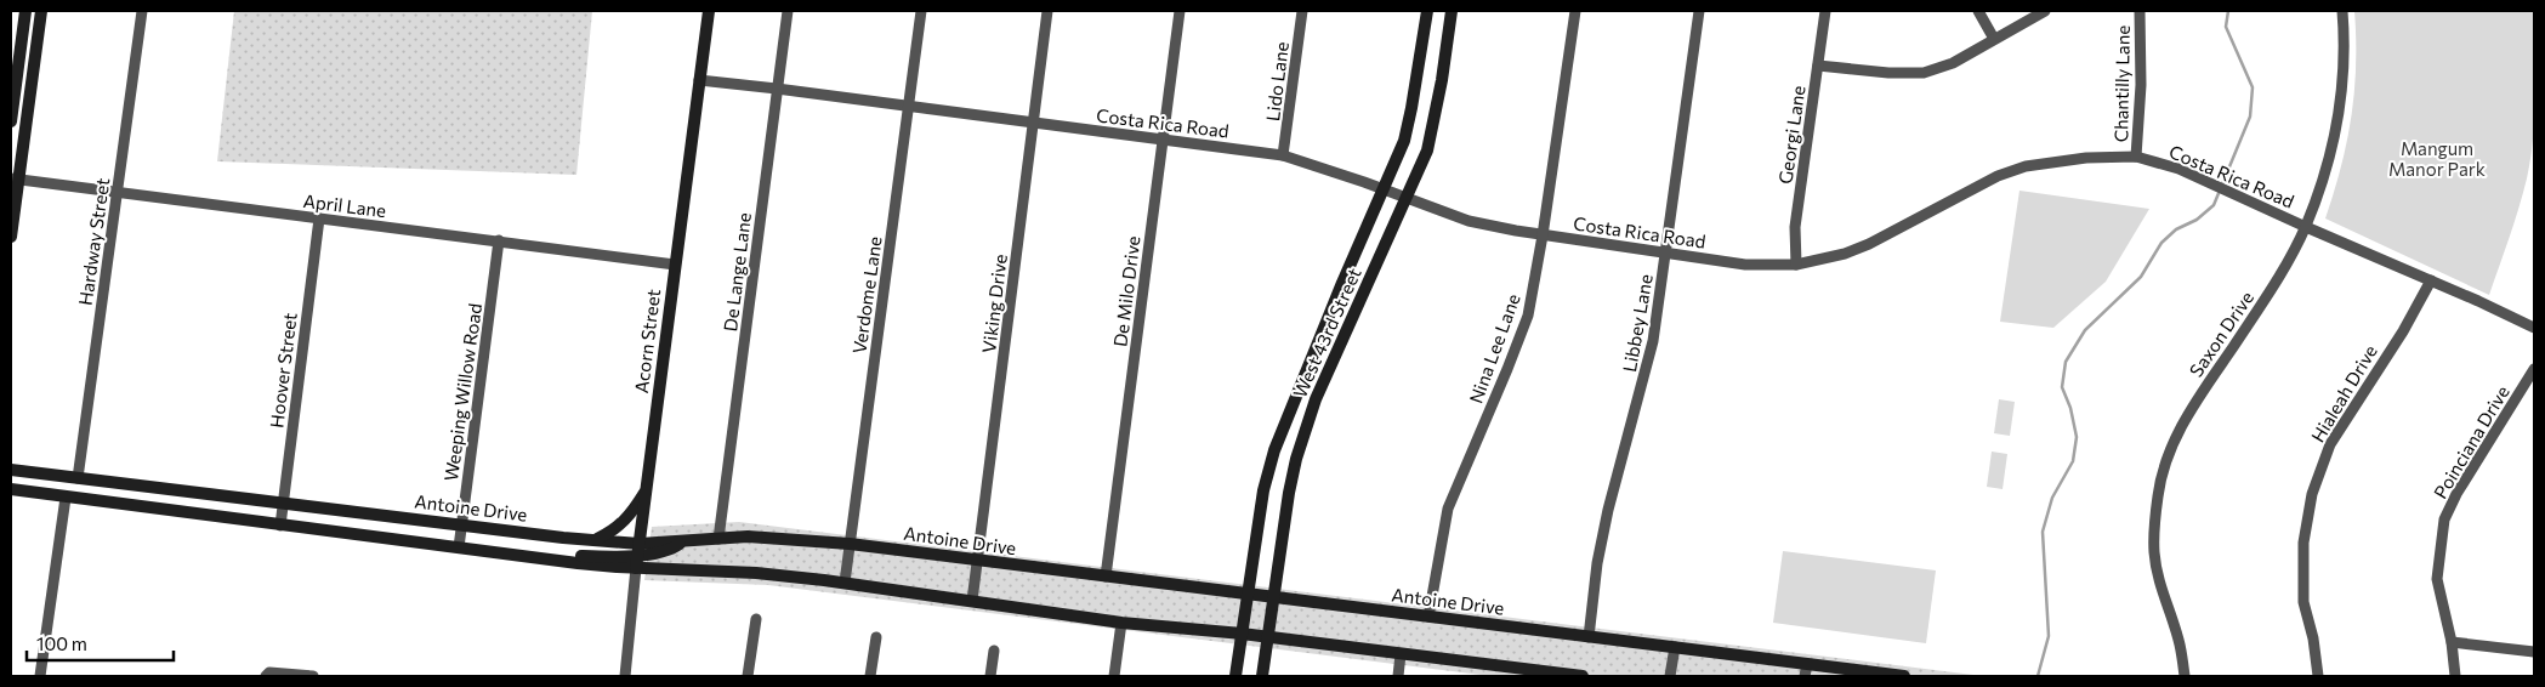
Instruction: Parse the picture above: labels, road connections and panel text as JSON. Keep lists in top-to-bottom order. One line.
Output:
{"streets":{"main road":["West 43rd Street","Acorn Street","Antoine Drive"],"street":["Lido Lane","Chantilly Lane","Costa Rica Road","Georgi Lane","April Lane","Hardway Street","De Lange Lane","De Milo Drive","Verdome Lane","Viking Drive","Libbey Lane","Saxon Drive","Nina Lee Lane","Hoover Street","Weeping Willow Road","Hialeah Drive","Poinciana Drive"]},"crossings":[["Lido Lane","Costa Rica Road"],["Chantilly Lane","Costa Rica Road"],["Costa Rica Road","Georgi Lane"],["Costa Rica Road","De Lange Lane"],["Costa Rica Road","De Milo Drive"],["Costa Rica Road","Verdome Lane"],["Costa Rica Road","Viking Drive"],["Costa Rica Road","Libbey Lane"],["Costa Rica Road","West 43rd Street"],["Costa Rica Road","Saxon Drive"],["Costa Rica Road","Acorn Street"],["Costa Rica Road","Nina Lee Lane"],["Costa Rica Road","Hialeah Drive"],["April Lane","Hardway Street"],["April Lane","Acorn Street"],["April Lane","Hoover Street"],["April Lane","Weeping Willow Road"],["Hardway Street","Antoine Drive"],["De Lange Lane","Antoine Drive"],["De Milo Drive","Antoine Drive"],["Verdome Lane","Antoine Drive"],["Viking Drive","Antoine Drive"],["Libbey Lane","Antoine Drive"],["West 43rd Street","Antoine Drive"],["Acorn Street","Antoine Drive"],["Nina Lee Lane","Antoine Drive"],["Hoover Street","Antoine Drive"],["Weeping Willow Road","Antoine Drive"]],"parks":["Mangum Manor Park"],"scale_bar":"100 m"}
